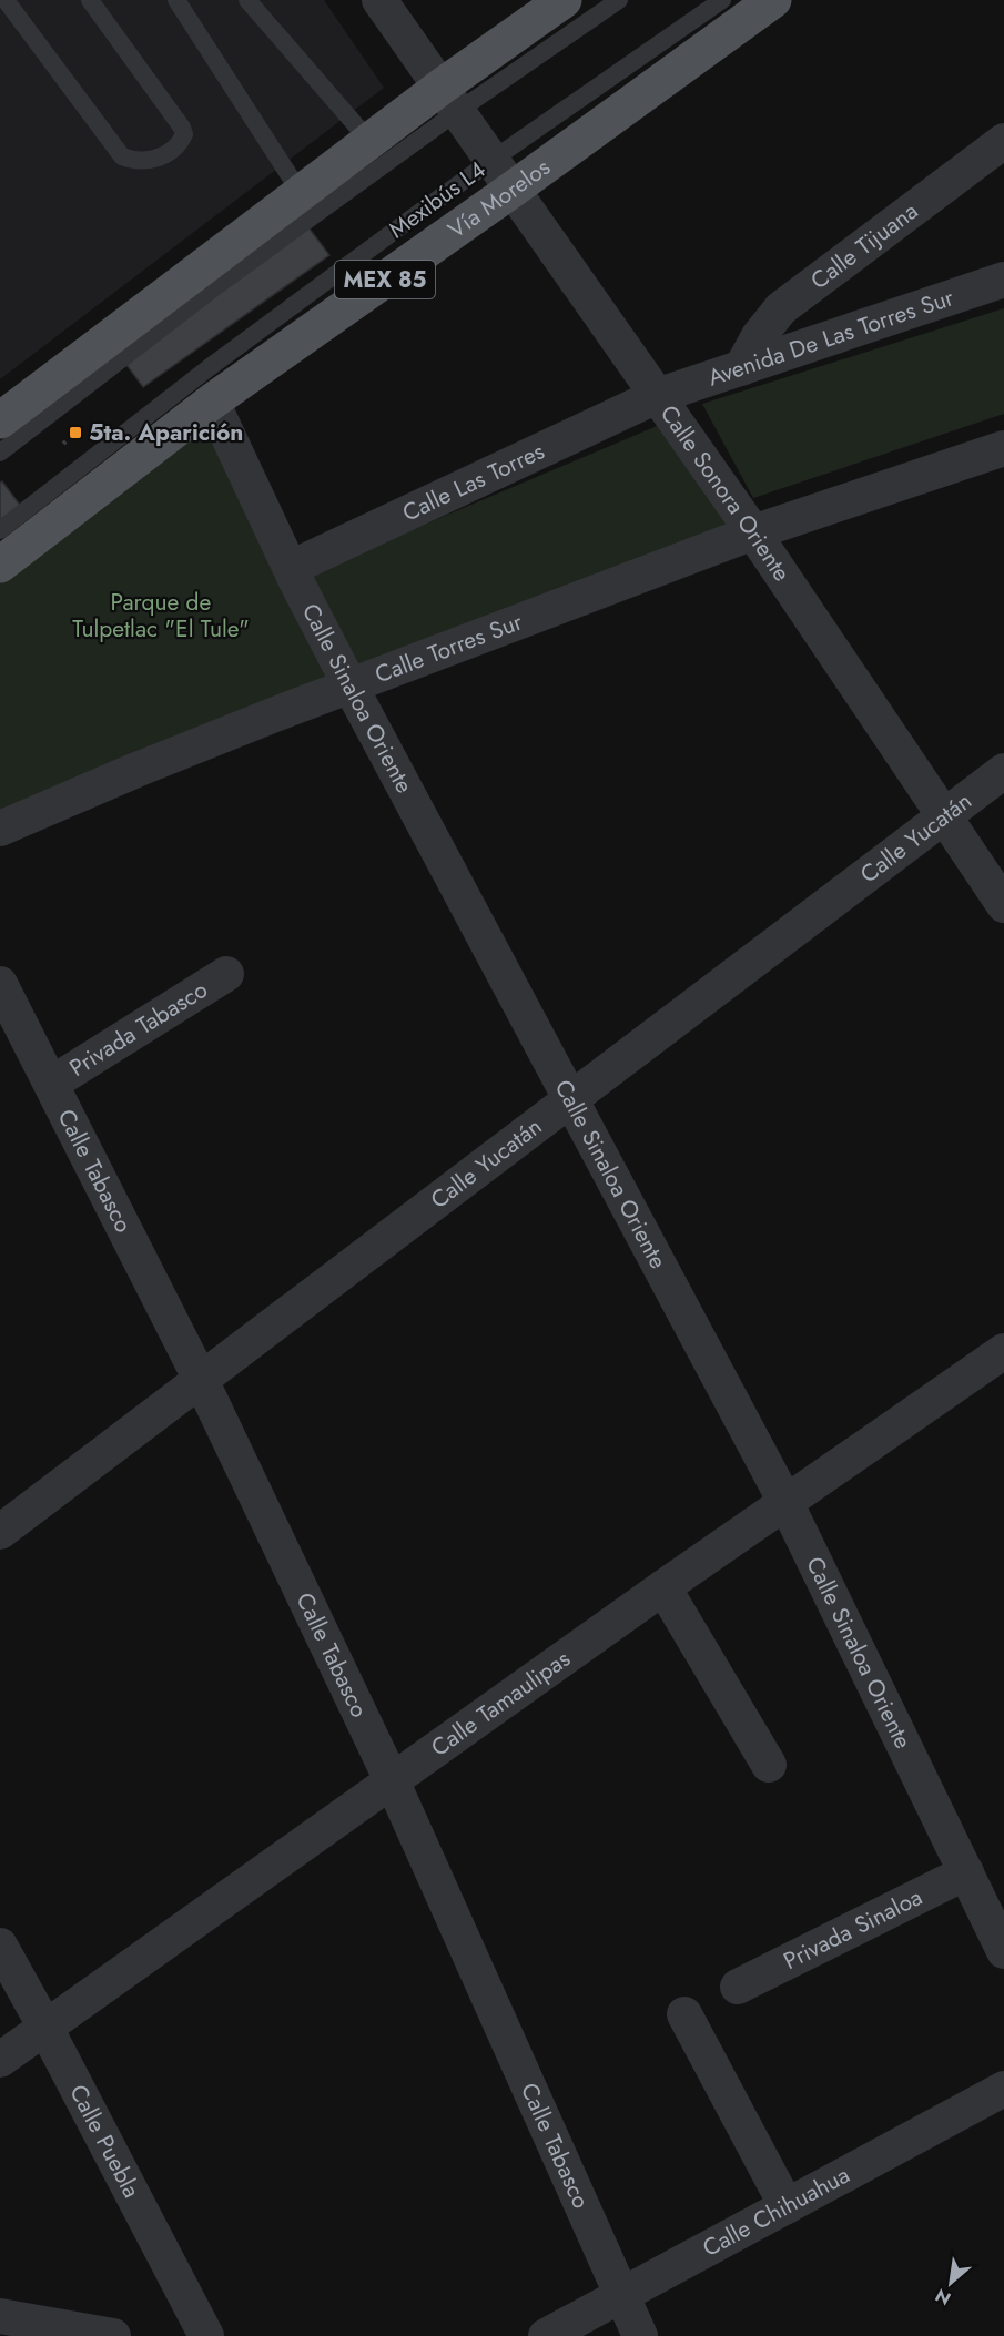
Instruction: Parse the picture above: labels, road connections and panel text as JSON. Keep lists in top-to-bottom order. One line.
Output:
{"streets":{"main road":["Vía Morelos","MEX 85"],"street":["Calle Tijuana","Avenida De Las Torres Sur","Calle Las Torres","Calle Sonora Oriente","Calle Torres Sur","Calle Sinaloa Oriente","Calle Yucatán","Privada Tabasco","Calle Tabasco","Calle Tamaulipas","Privada Sinaloa","Calle Puebla","Calle Chihuahua"],"lane":["Mexibús L4"]},"crossings":[["Vía Morelos","Calle Sonora Oriente"],["Vía Morelos","Calle Sinaloa Oriente"],["Mexibús L4","Calle Sonora Oriente"],["Calle Tijuana","Avenida De Las Torres Sur"],["Avenida De Las Torres Sur","Calle Las Torres"],["Avenida De Las Torres Sur","Calle Sonora Oriente"],["Calle Las Torres","Calle Sonora Oriente"],["Calle Las Torres","Calle Sinaloa Oriente"],["Calle Sonora Oriente","Calle Torres Sur"],["Calle Sonora Oriente","Calle Yucatán"],["Calle Torres Sur","Calle Sinaloa Oriente"],["Calle Sinaloa Oriente","Calle Yucatán"],["Calle Sinaloa Oriente","Calle Tamaulipas"],["Calle Sinaloa Oriente","Privada Sinaloa"],["Calle Yucatán","Calle Tabasco"],["Privada Tabasco","Calle Tabasco"],["Calle Tabasco","Calle Tamaulipas"],["Calle Tabasco","Calle Chihuahua"],["Calle Tamaulipas","Calle Puebla"]],"parks":["Parque de Tulpetlac \"El Tule\""],"places":{"transit":["5ta. Aparición"]},"north":"bottom left"}
